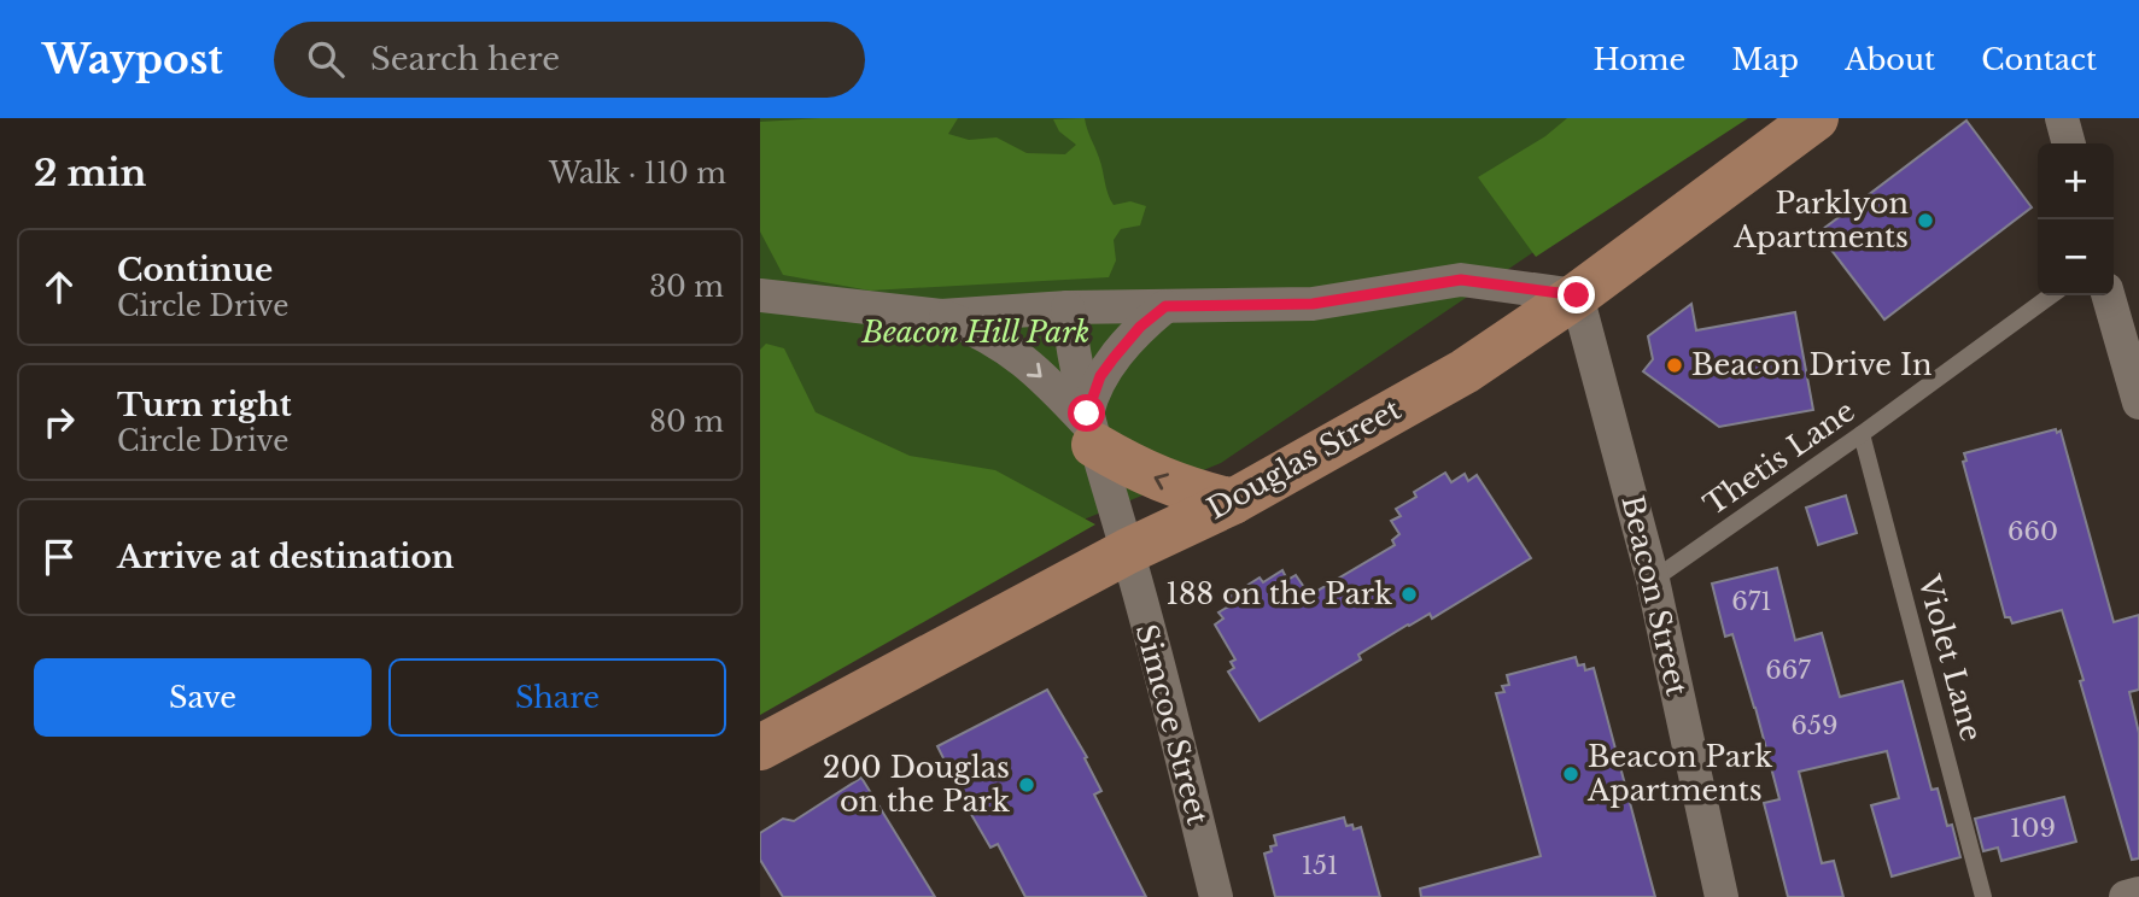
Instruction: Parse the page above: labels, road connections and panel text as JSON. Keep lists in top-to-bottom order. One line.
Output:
{"streets":{"main road":["Douglas Street"],"street":["Beacon Street","Simcoe Street"],"lane":["Thetis Lane","Violet Lane"]},"crossings":[["Thetis Lane","Beacon Street"],["Thetis Lane","Violet Lane"],["Douglas Street","Beacon Street"],["Douglas Street","Simcoe Street"]],"parks":["Beacon Hill Park"],"places":["Parklyon Apartments","Beacon Drive In","188 on the Park","Beacon Park Apartments","200 Douglas on the Park"],"house_numbers":["660","671","667","659","109","151"],"page":{"header":"Waypost","search":"Search here","nav":["Home","Map","About","Contact"],"heading":["2 min","Walk · 110 m"],"map_buttons":["+","−"],"list":[["Continue","Circle Drive","30 m"],["Turn right","Circle Drive","80 m"],"Arrive at destination"],"buttons":["Save","Share"]}}
